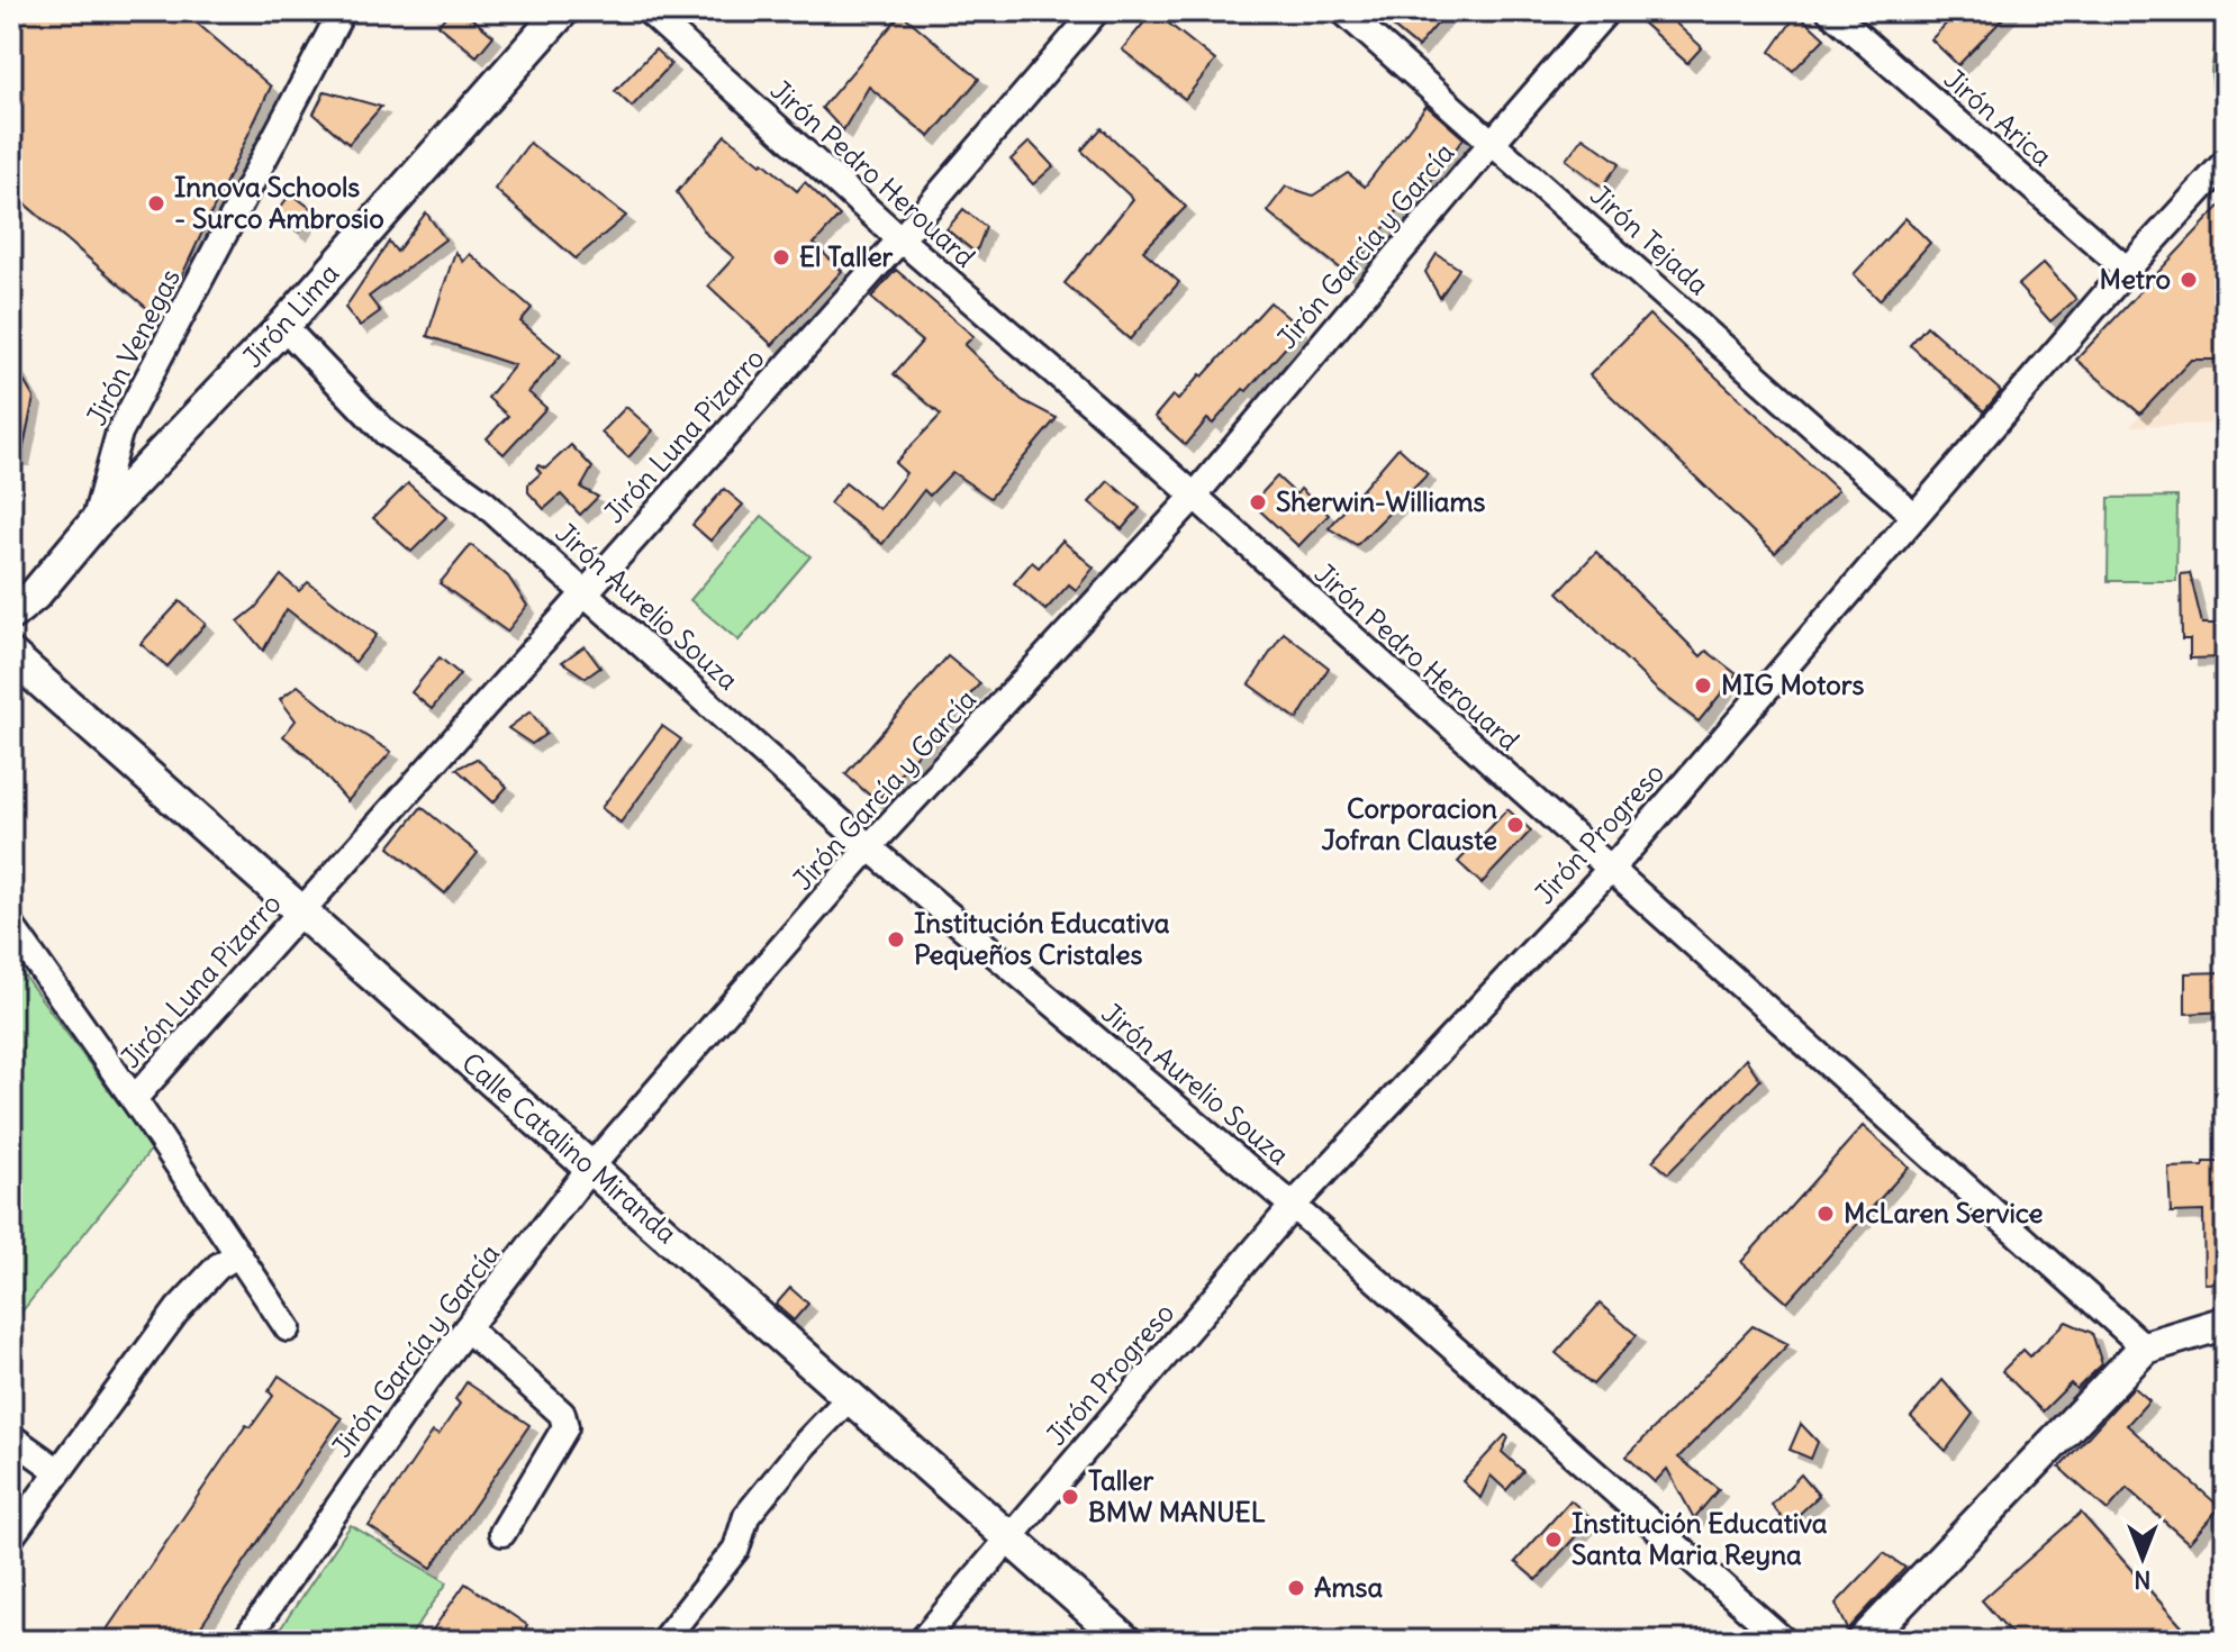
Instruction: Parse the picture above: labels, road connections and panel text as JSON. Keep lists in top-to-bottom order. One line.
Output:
{"streets":{"street":["Jirón Arica","Jirón Pedro Herouard","Jirón Tejada","Jirón García y García","Jirón Lima","Jirón Venegas","Jirón Luna Pizarro","Jirón Aurelio Souza","Jirón Progreso","Calle Catalino Miranda"]},"crossings":[["Jirón Arica","Jirón Progreso"],["Jirón Pedro Herouard","Jirón García y García"],["Jirón Pedro Herouard","Jirón Luna Pizarro"],["Jirón Pedro Herouard","Jirón Progreso"],["Jirón Tejada","Jirón García y García"],["Jirón Tejada","Jirón Progreso"],["Jirón García y García","Jirón Aurelio Souza"],["Jirón García y García","Calle Catalino Miranda"],["Jirón Lima","Jirón Venegas"],["Jirón Lima","Jirón Aurelio Souza"],["Jirón Luna Pizarro","Jirón Aurelio Souza"],["Jirón Luna Pizarro","Calle Catalino Miranda"],["Jirón Aurelio Souza","Jirón Progreso"],["Jirón Progreso","Calle Catalino Miranda"]],"places":["Innova Schools - Surco Ambrosio","El Taller","Metro","Sherwin-Williams","MIG Motors","Corporacion Jofran Clauste","Institución Educativa Pequeños Cristales","McLaren Service","Taller BMW MANUEL","Institución Educativa Santa Maria Reyna","Amsa"],"north":"bottom"}
